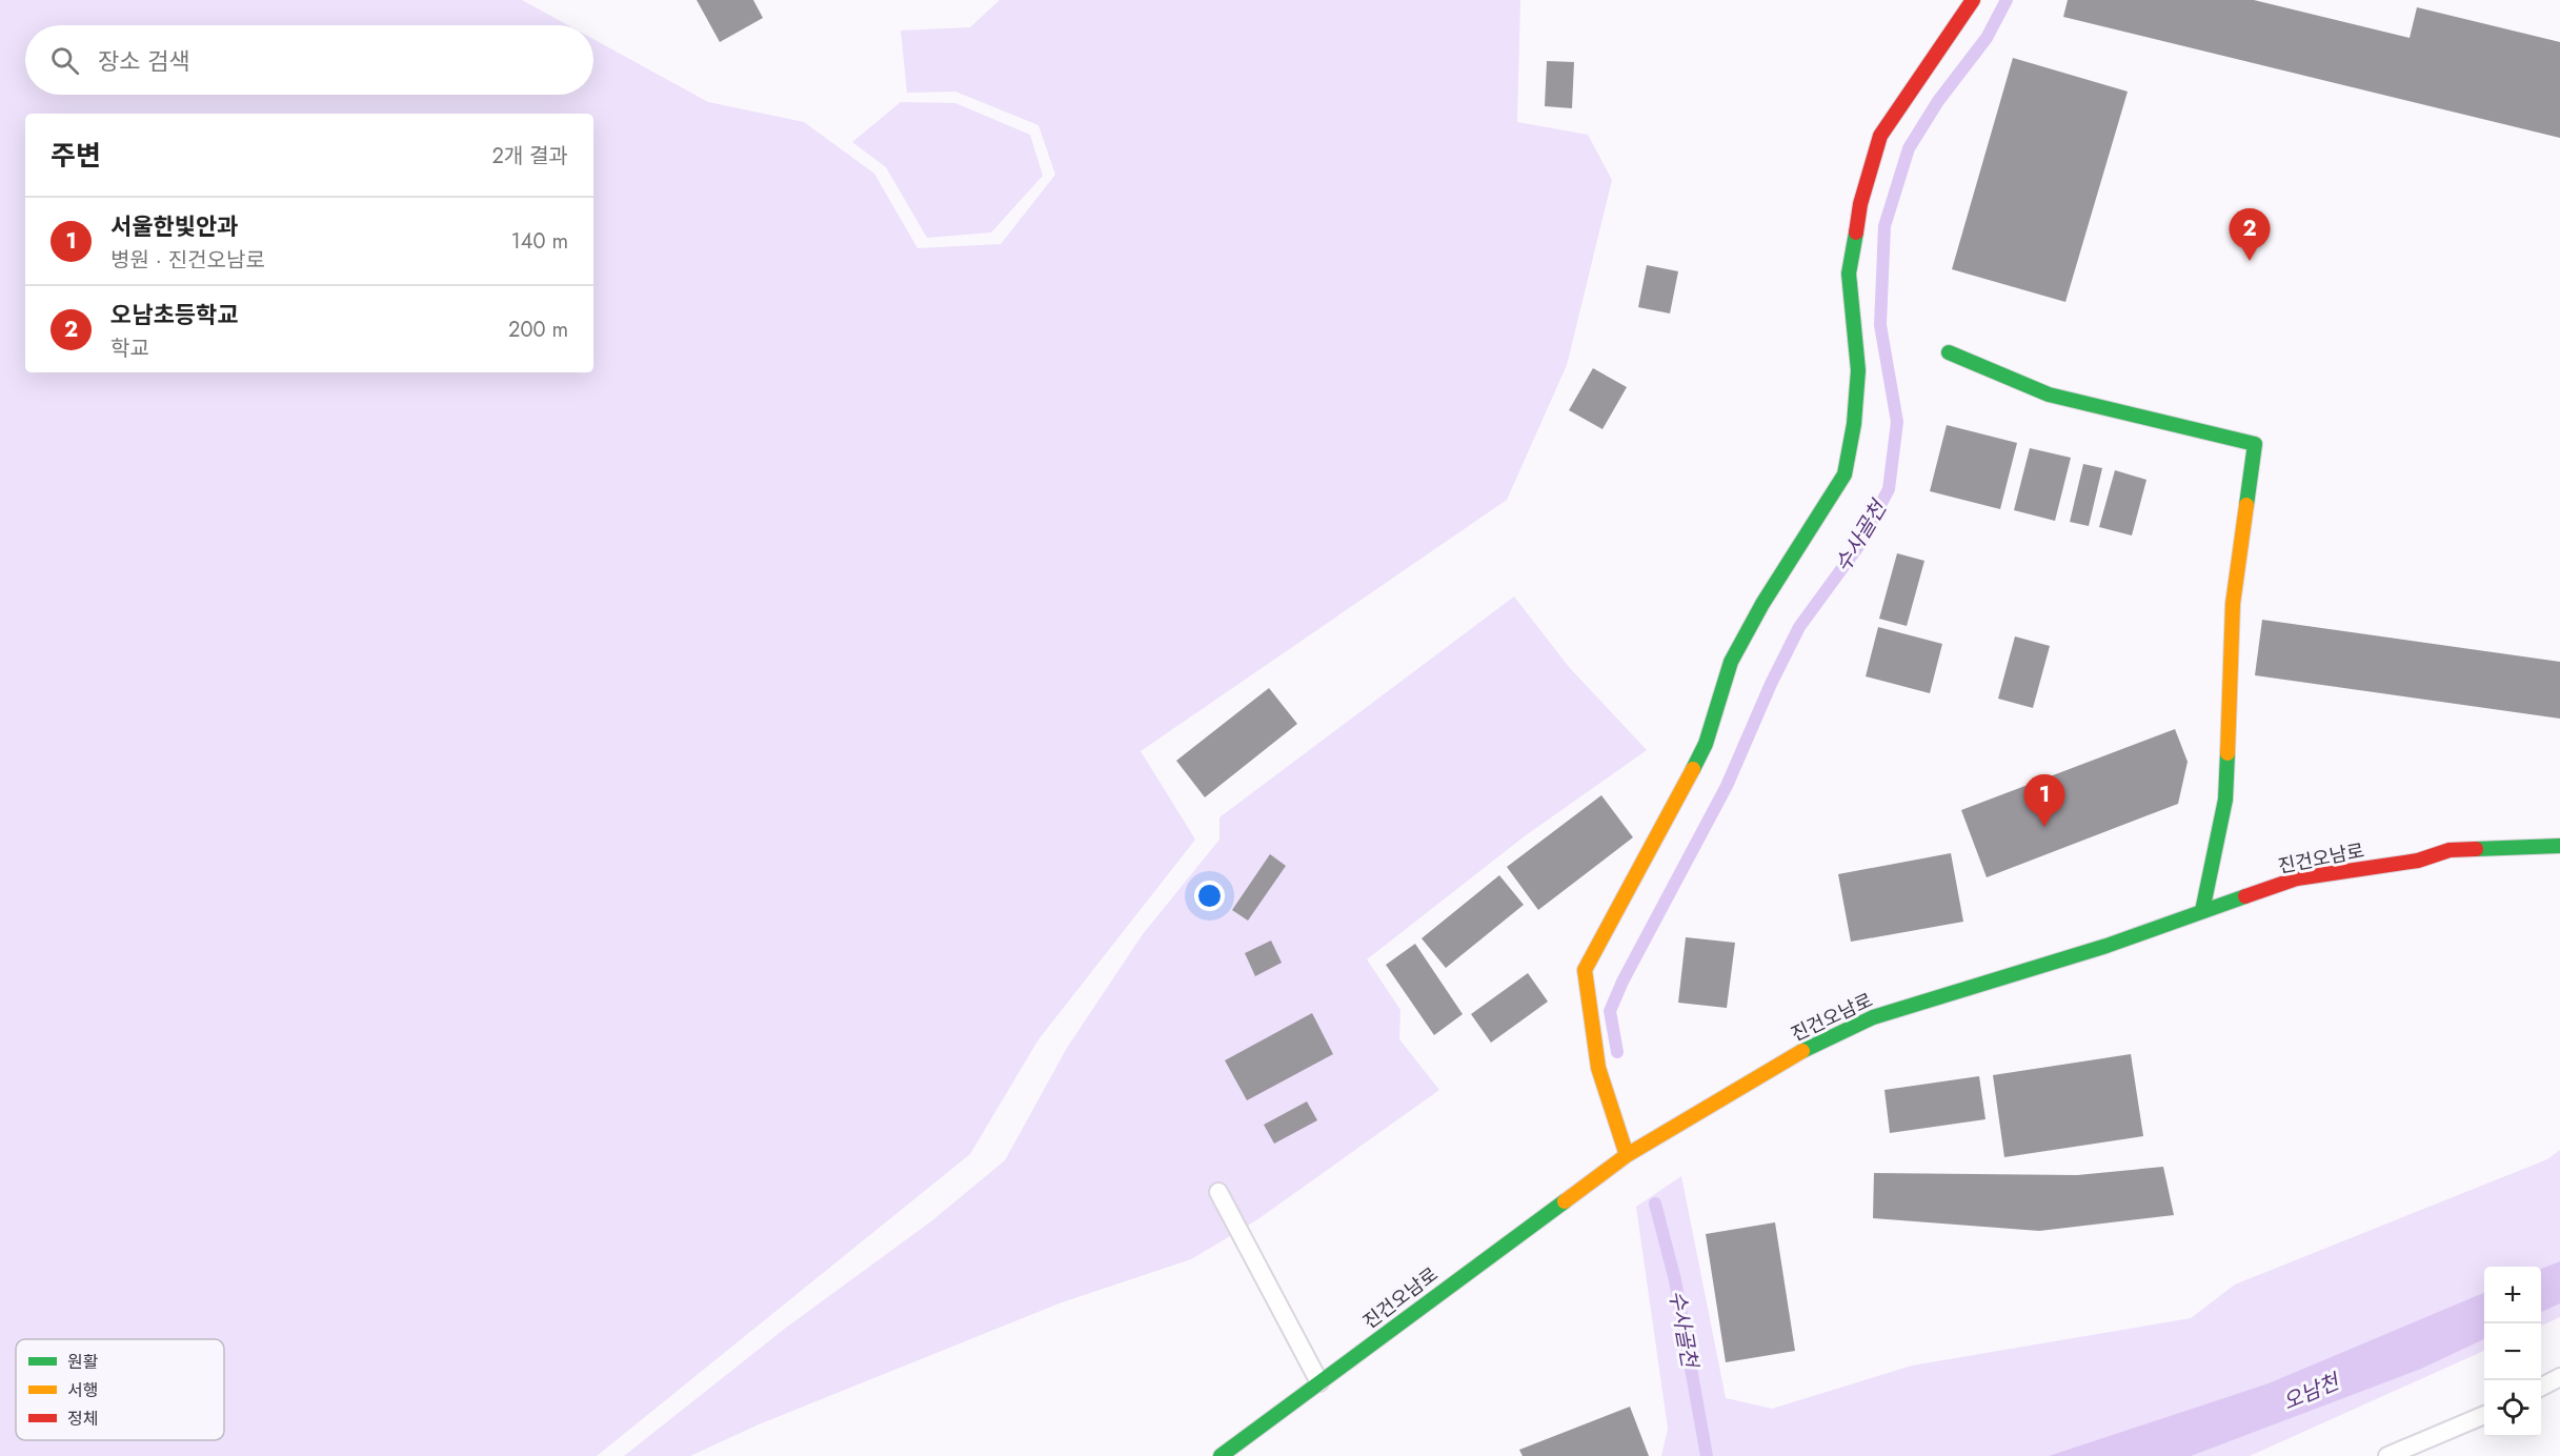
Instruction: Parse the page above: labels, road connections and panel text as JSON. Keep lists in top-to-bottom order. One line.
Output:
{"streets":{"street":["진건오남로"]},"water":["수사골천","오남천"],"legend":["원활","서행","정체"],"page":{"search":"장소 검색","heading":["주변","2개 결과"],"list":[{"mark":"1","name":"서울한빛안과","note":"병원 · 진건오남로","value":"140 m"},{"mark":"2","name":"오남초등학교","note":"학교","value":"200 m"}],"pins":["2","1"],"map_buttons":["+","−"]}}
